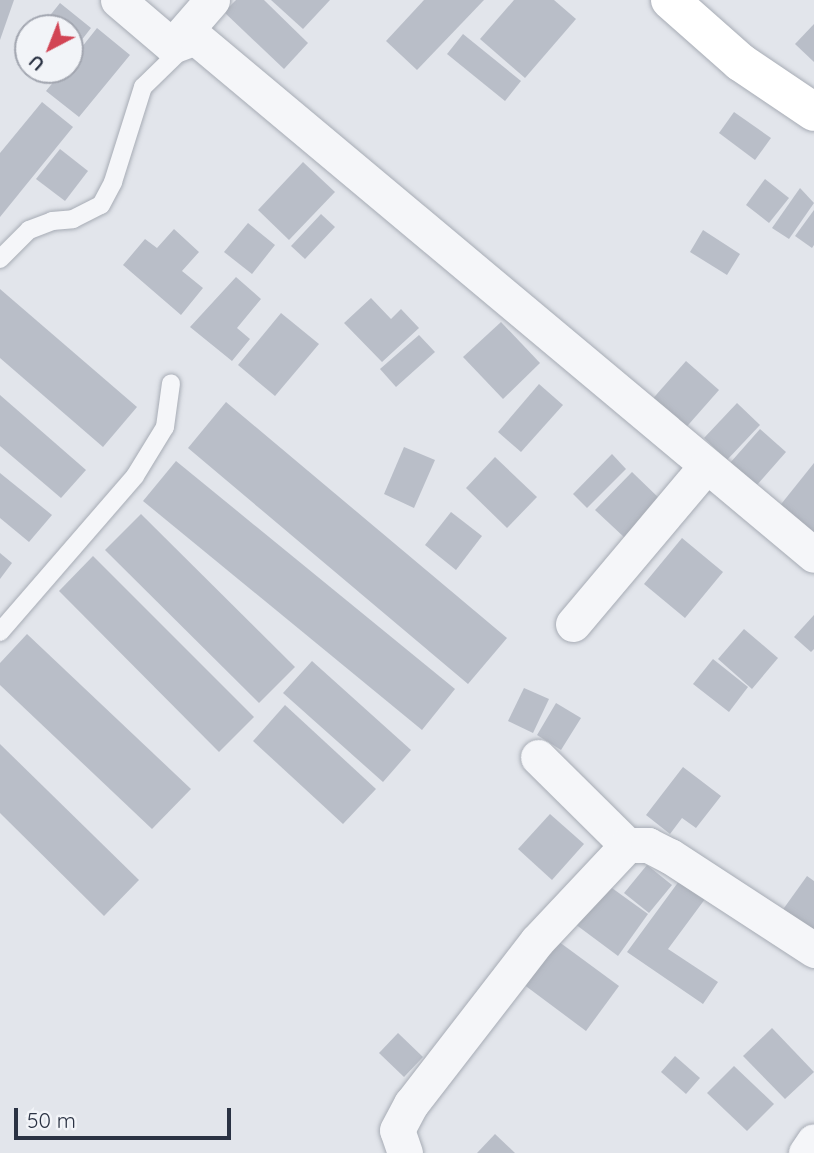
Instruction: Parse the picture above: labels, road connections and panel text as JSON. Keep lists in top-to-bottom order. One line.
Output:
{"scale_bar":"50 m","north":"bottom left"}
